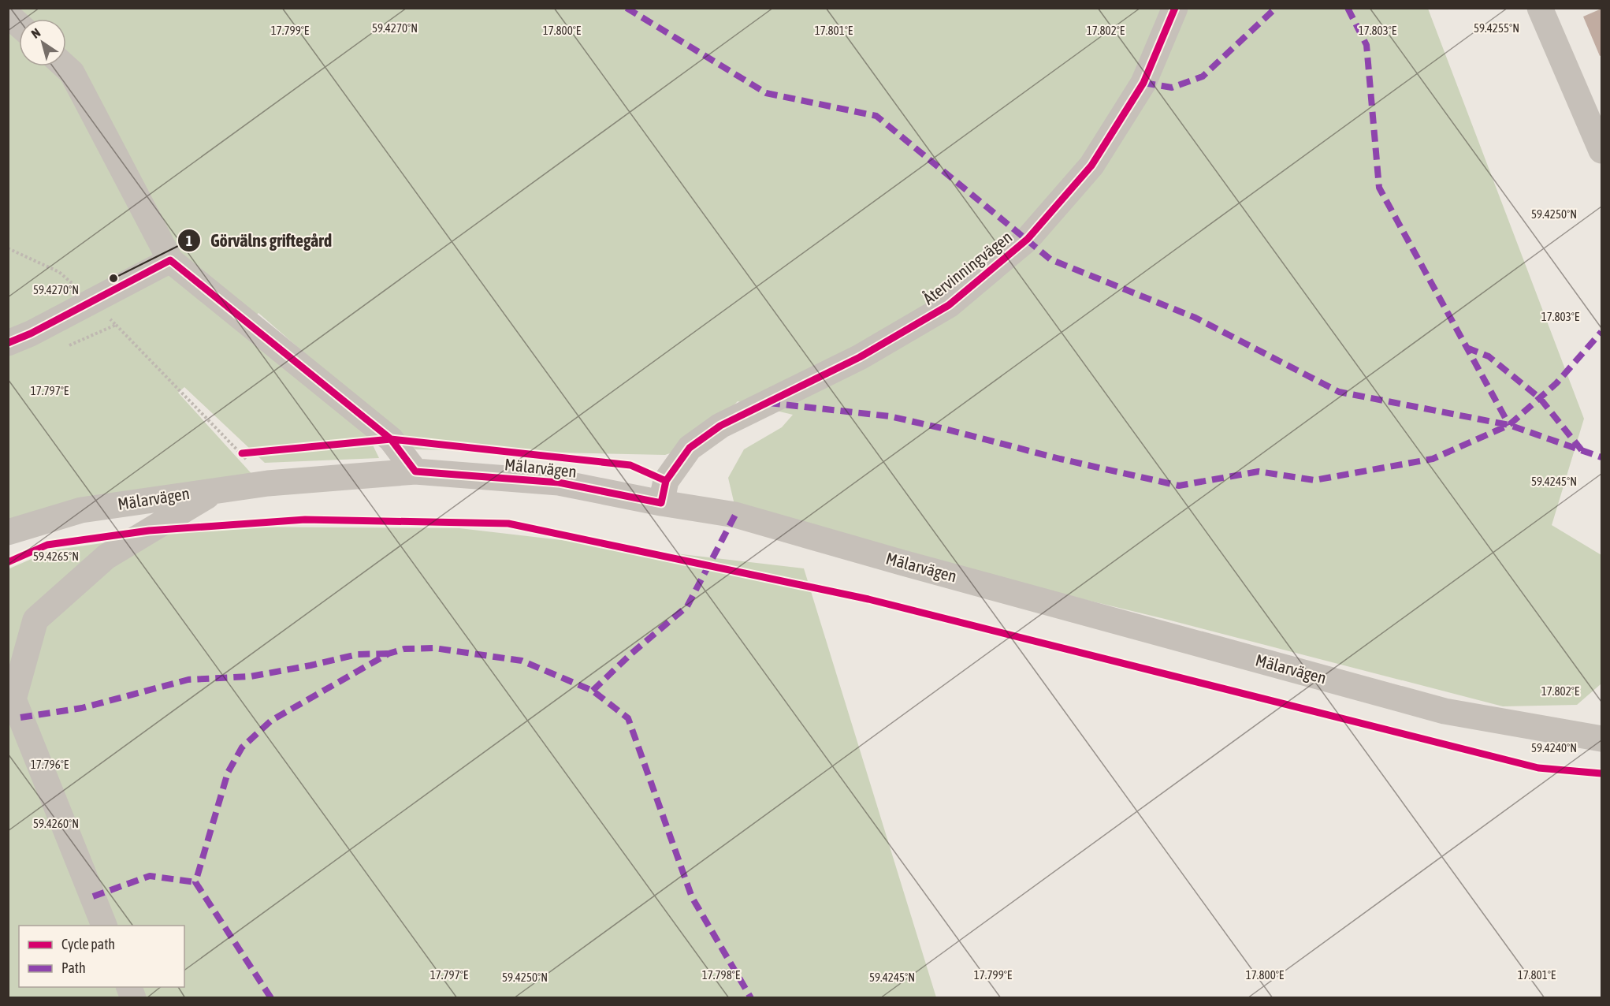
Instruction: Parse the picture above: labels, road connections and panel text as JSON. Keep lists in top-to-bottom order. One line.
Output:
{"streets":{"street":["Återvinningvägen","Mälarvägen"]},"crossings":[["Återvinningvägen","Mälarvägen"]],"places":["Görvälns griftegård"],"legend":["Cycle path","Path"],"north":"top left","coordinates":["59.4270°N","59.4255°N","17.799°E","17.800°E","17.801°E","17.802°E","17.803°E","59.4250°N","17.797°E","59.4245°N","59.4265°N","59.4240°N","17.796°E","59.4260°N","17.798°E"]}
